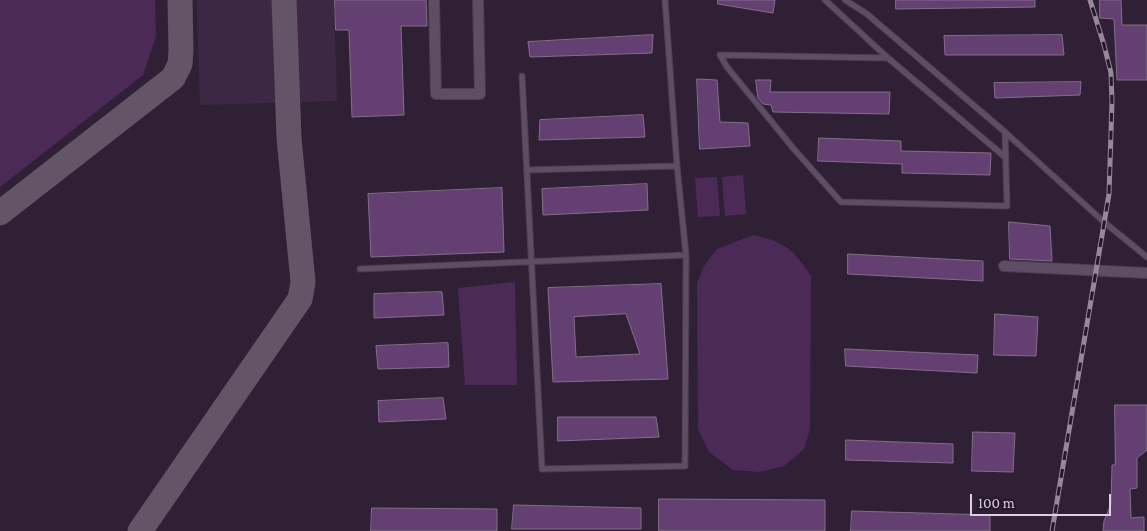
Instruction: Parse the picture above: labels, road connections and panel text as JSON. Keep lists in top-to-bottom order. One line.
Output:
{"scale_bar":"100 m"}
